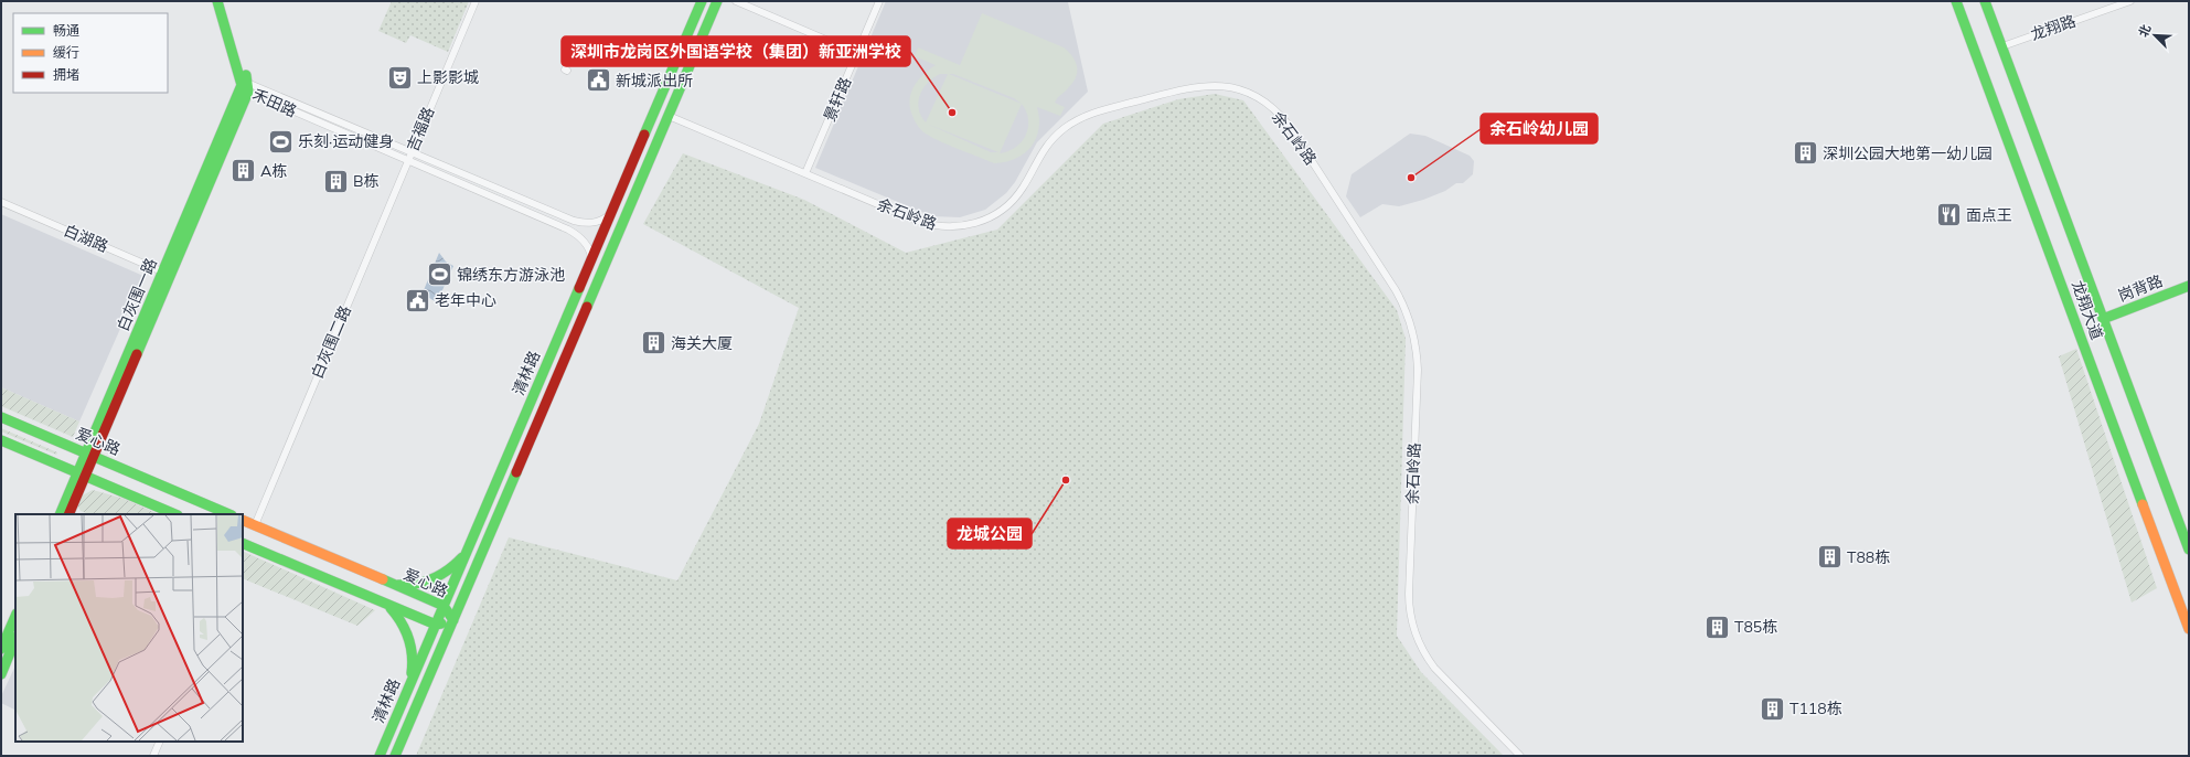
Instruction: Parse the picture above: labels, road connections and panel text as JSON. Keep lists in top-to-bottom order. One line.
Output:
{"streets":{"main road":["岗背路","白灰围一路","龙翔大道","清林路","爱心路"],"street":["龙翔路","景轩路","禾田路","吉福路","余石岭路","白湖路","白灰围二路"]},"crossings":[["龙翔路","龙翔大道"],["景轩路","余石岭路"],["禾田路","吉福路"],["禾田路","白灰围一路"],["禾田路","白灰围二路"],["禾田路","清林路"],["吉福路","白灰围二路"],["余石岭路","清林路"],["白湖路","白灰围一路"],["岗背路","龙翔大道"],["白灰围一路","爱心路"],["白灰围二路","爱心路"],["清林路","爱心路"]],"places":{"theatre":["上影影城"],"public building":["新城派出所","老年中心"],"other":["深圳市龙岗区外国语学校（集团）新亚洲学校","余石岭幼儿园","龙城公园"],"sports":["乐刻·运动健身","锦绣东方游泳池"],"building":["深圳公园大地第一幼儿园","A栋","B栋","海关大厦","T88栋","T85栋","T118栋"],"restaurant":["面点王"]},"legend":["畅通","缓行","拥堵"],"north":"top left"}
